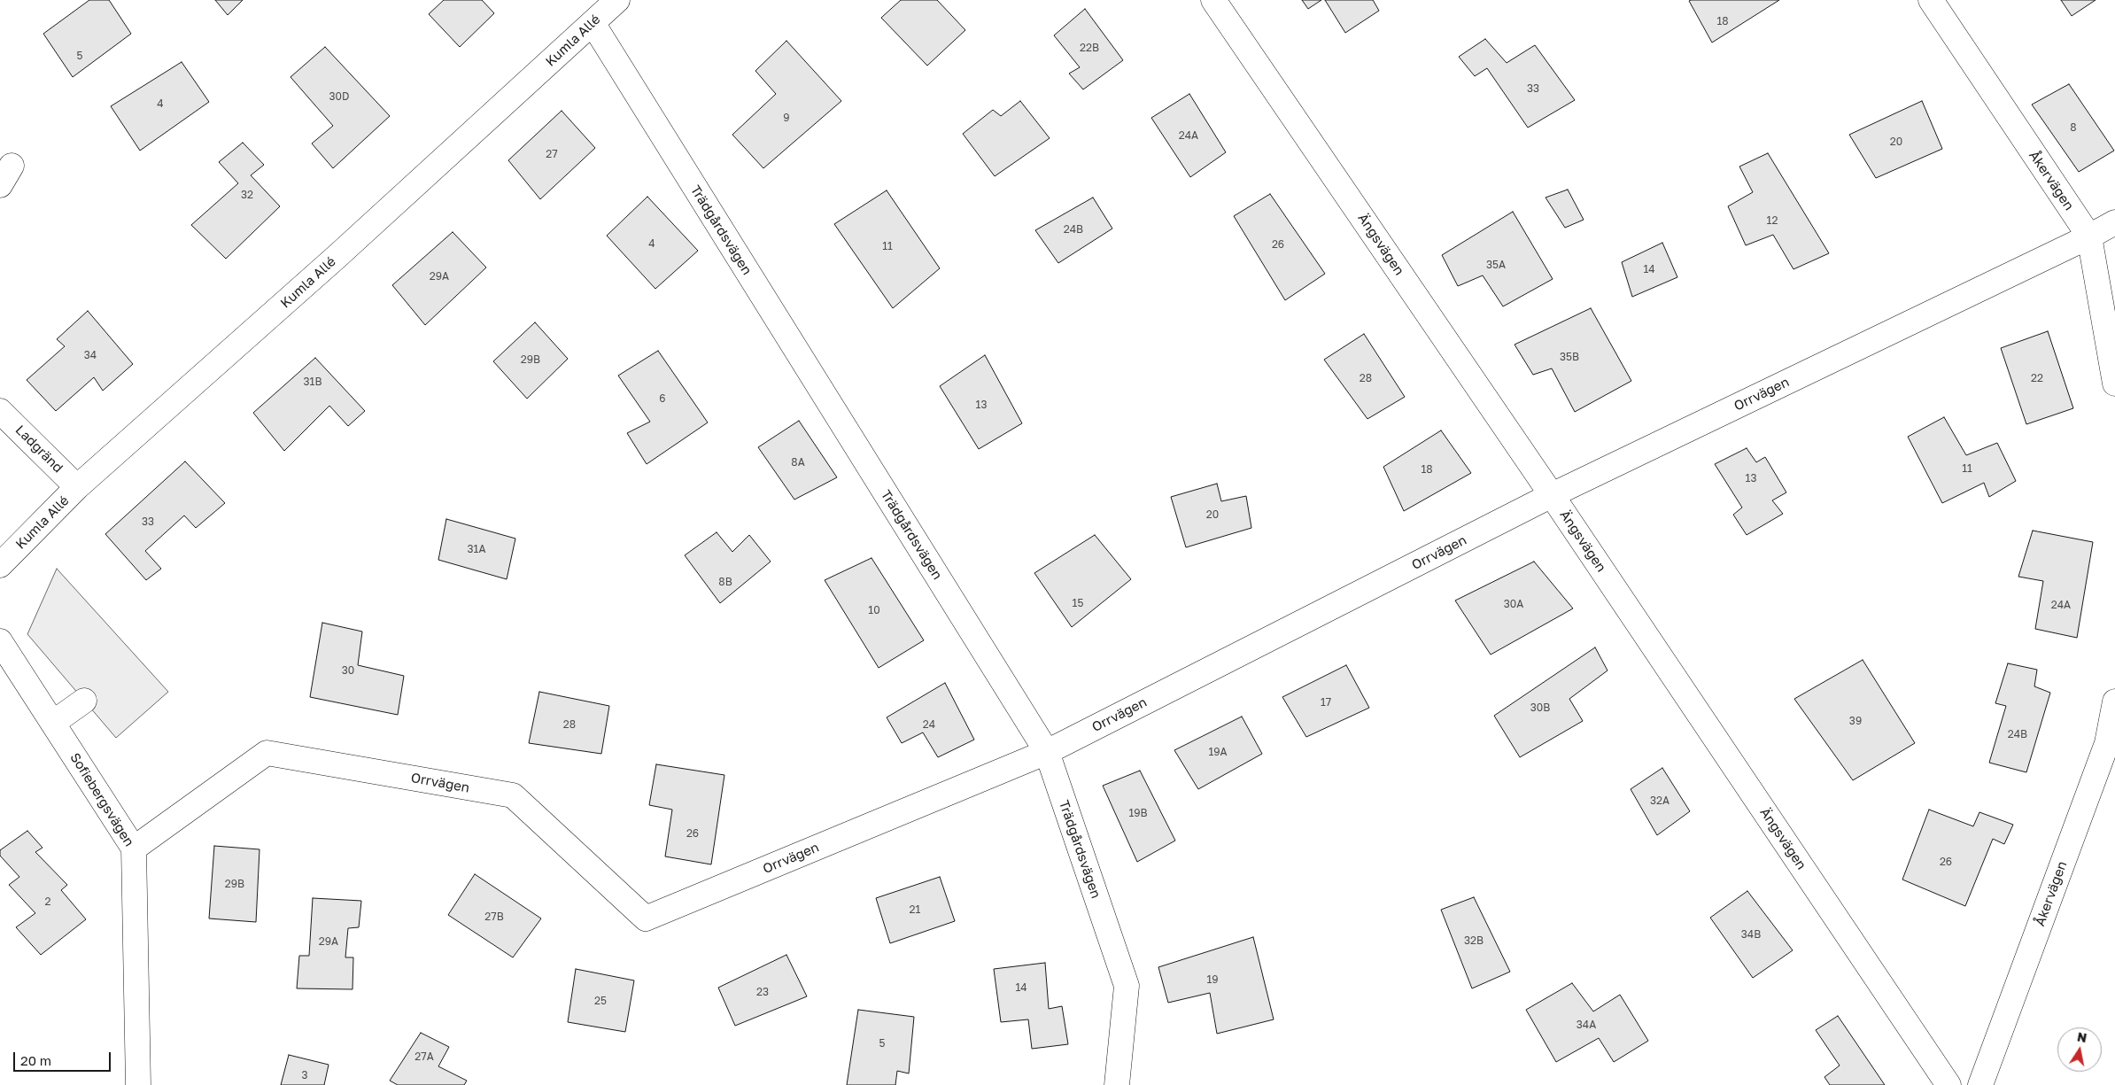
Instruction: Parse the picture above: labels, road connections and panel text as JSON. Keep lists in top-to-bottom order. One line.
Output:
{"streets":{"street":["Kumla Allé","Åkervägen","Trädgårdsvägen","Ängsvägen","Orrvägen","Ladgränd","Sofiebergsvägen"]},"crossings":[["Kumla Allé","Trädgårdsvägen"],["Kumla Allé","Ladgränd"],["Åkervägen","Orrvägen"],["Trädgårdsvägen","Orrvägen"],["Ängsvägen","Orrvägen"],["Orrvägen","Sofiebergsvägen"]],"house_numbers":["18","22B","5","33","30D","4","9","8","24A","20","27","32","12","24B","4","26","11","35A","14","29A","34","35B","29B","28","22","31B","6","13","8A","11","18","13","20","33","31A","8B","15","30A","24A","10","30","17","30B","39","28","24","24B","19A","32A","19B","26","26","29B","2","21","27B","34B","32B","29A","19","14","23","25","34A","5","27A","3"],"scale_bar":"20 m","north":"top"}
